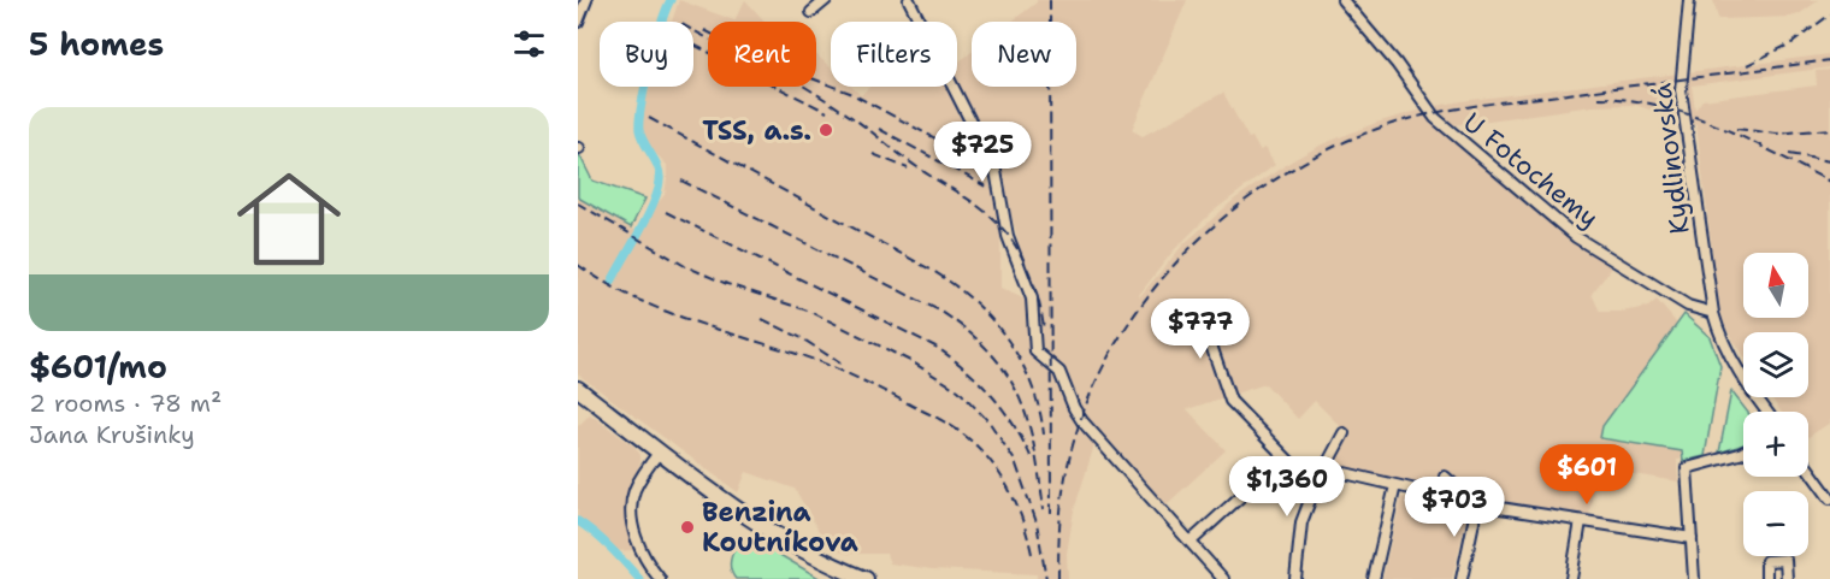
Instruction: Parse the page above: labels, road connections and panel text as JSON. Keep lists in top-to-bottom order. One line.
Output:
{"streets":{"street":["Kydlinovská","U Fotochemy"]},"crossings":[["Kydlinovská","U Fotochemy"]],"places":["TSS, a.s.","Benzina Koutníkova"],"north":"top","page":{"heading":"5 homes","chip":["Buy","Rent","Filters","New"],"list":[{"name":"$601/mo","note":"2 rooms · 78 m² · Jana Krušinky"}],"price":["$725","$777","$601","$1,360","$703"],"map_buttons":["+","−"]}}
